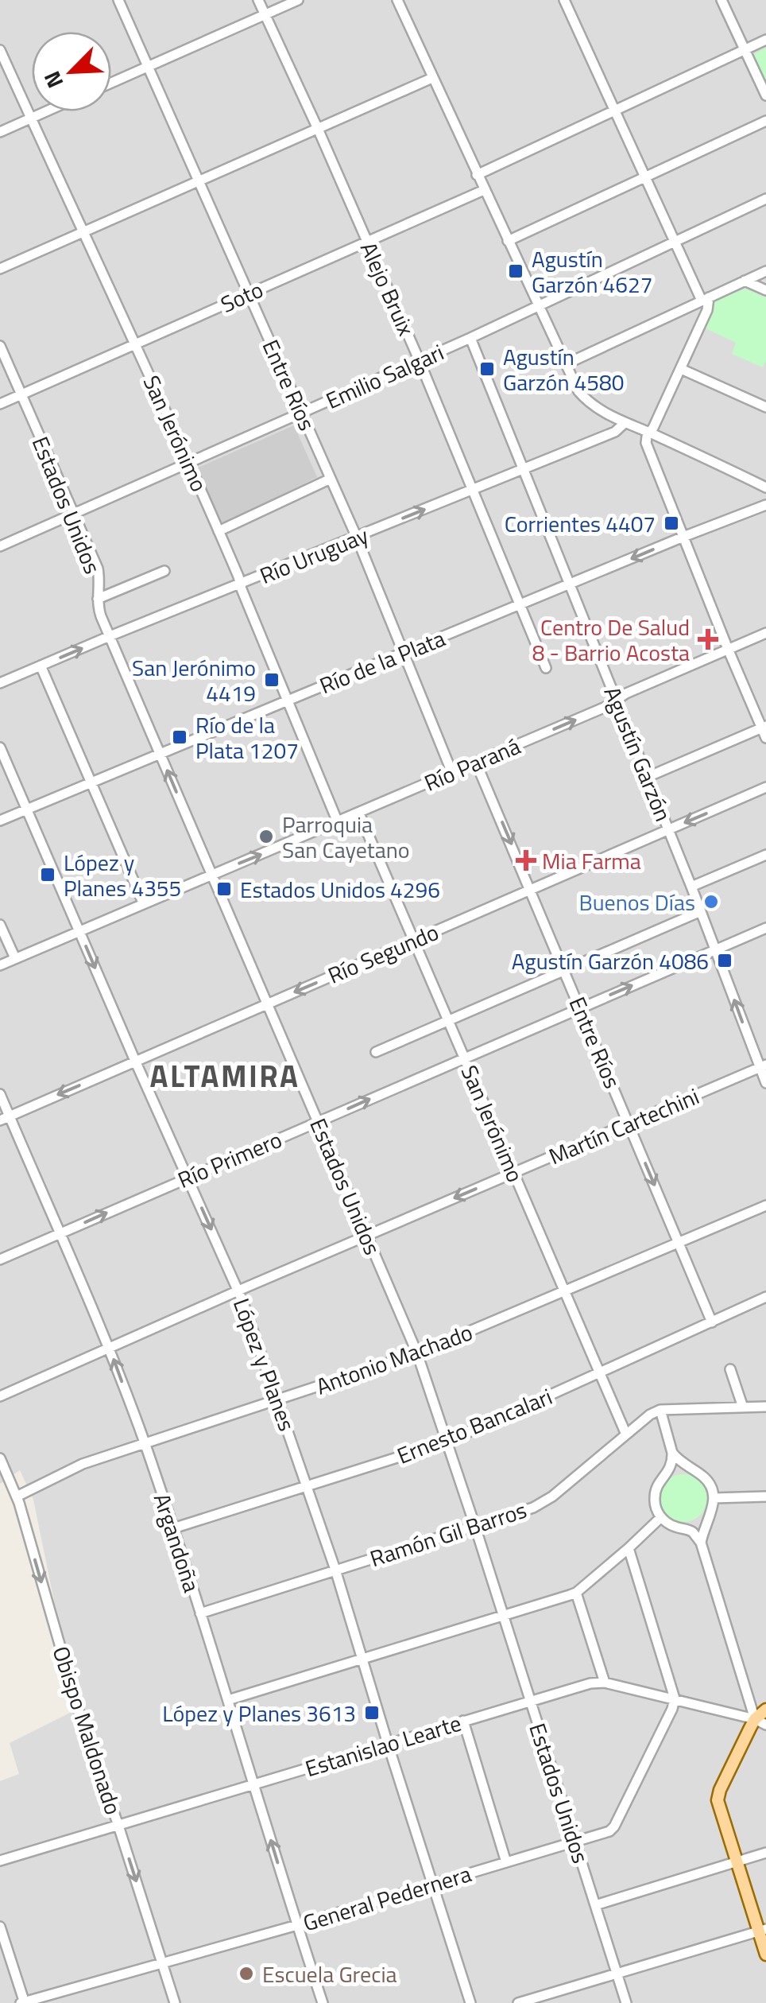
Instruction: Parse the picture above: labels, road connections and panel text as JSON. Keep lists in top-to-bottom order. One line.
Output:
{"streets":{"street":["Alejo Bruix","Soto","Emilio Salgari","Entre Ríos","San Jerónimo","Estados Unidos","Río Uruguay","Río de la Plata","Agustín Garzón","Río Paraná","Río Segundo","Martín Cartechini","Río Primero","Antonio Machado","López y Planes","Ernesto Bancalari","Ramón Gil Barros","Argandoña","Obispo Maldonado","Estanislao Learte","General Pedernera"]},"crossings":[["Alejo Bruix","Soto"],["Alejo Bruix","Emilio Salgari"],["Alejo Bruix","Río Uruguay"],["Alejo Bruix","Río de la Plata"],["Soto","Entre Ríos"],["Soto","San Jerónimo"],["Soto","Estados Unidos"],["Emilio Salgari","Entre Ríos"],["Emilio Salgari","San Jerónimo"],["Emilio Salgari","Estados Unidos"],["Emilio Salgari","Agustín Garzón"],["Entre Ríos","Río Uruguay"],["Entre Ríos","Río de la Plata"],["Entre Ríos","Río Paraná"],["Entre Ríos","Río Segundo"],["Entre Ríos","Martín Cartechini"],["Entre Ríos","Río Primero"],["Entre Ríos","Antonio Machado"],["Entre Ríos","Ernesto Bancalari"],["San Jerónimo","Río Uruguay"],["San Jerónimo","Río de la Plata"],["San Jerónimo","Río Paraná"],["San Jerónimo","Río Segundo"],["San Jerónimo","Martín Cartechini"],["San Jerónimo","Río Primero"],["San Jerónimo","Antonio Machado"],["San Jerónimo","Ernesto Bancalari"],["San Jerónimo","Ramón Gil Barros"],["Estados Unidos","Río Uruguay"],["Estados Unidos","Río de la Plata"],["Estados Unidos","Río Paraná"],["Estados Unidos","Río Segundo"],["Estados Unidos","Martín Cartechini"],["Estados Unidos","Río Primero"],["Estados Unidos","Antonio Machado"],["Estados Unidos","Ernesto Bancalari"],["Estados Unidos","Ramón Gil Barros"],["Estados Unidos","Estanislao Learte"],["Estados Unidos","General Pedernera"],["Río Uruguay","Agustín Garzón"],["Río de la Plata","Agustín Garzón"],["Río de la Plata","López y Planes"],["Agustín Garzón","Río Paraná"],["Agustín Garzón","Río Segundo"],["Agustín Garzón","Martín Cartechini"],["Agustín Garzón","Río Primero"],["Río Paraná","López y Planes"],["Río Segundo","López y Planes"],["Río Segundo","Argandoña"],["Martín Cartechini","López y Planes"],["Martín Cartechini","Argandoña"],["Río Primero","López y Planes"],["Río Primero","Argandoña"],["Antonio Machado","López y Planes"],["Antonio Machado","Argandoña"],["Antonio Machado","Obispo Maldonado"],["López y Planes","Ernesto Bancalari"],["López y Planes","Ramón Gil Barros"],["López y Planes","Estanislao Learte"],["López y Planes","General Pedernera"],["Ernesto Bancalari","Argandoña"],["Ramón Gil Barros","Argandoña"],["Argandoña","Estanislao Learte"],["Argandoña","General Pedernera"],["Obispo Maldonado","Estanislao Learte"],["Obispo Maldonado","General Pedernera"],["Estanislao Learte","General Pedernera"]],"one_way":["Obispo Maldonado"],"districts":["ALTAMIRA"],"places":{"transit":["Agustín Garzón 4627","Agustín Garzón 4580","Corrientes 4407","San Jerónimo 4419","Río de la Plata 1207","López y Planes 4355","Estados Unidos 4296","Agustín Garzón 4086","López y Planes 3613"],"health":["Centro De Salud 8 - Barrio Acosta","Mia Farma"],"other":["Parroquia San Cayetano","Buenos Días","Escuela Grecia"]},"north":"bottom left"}
